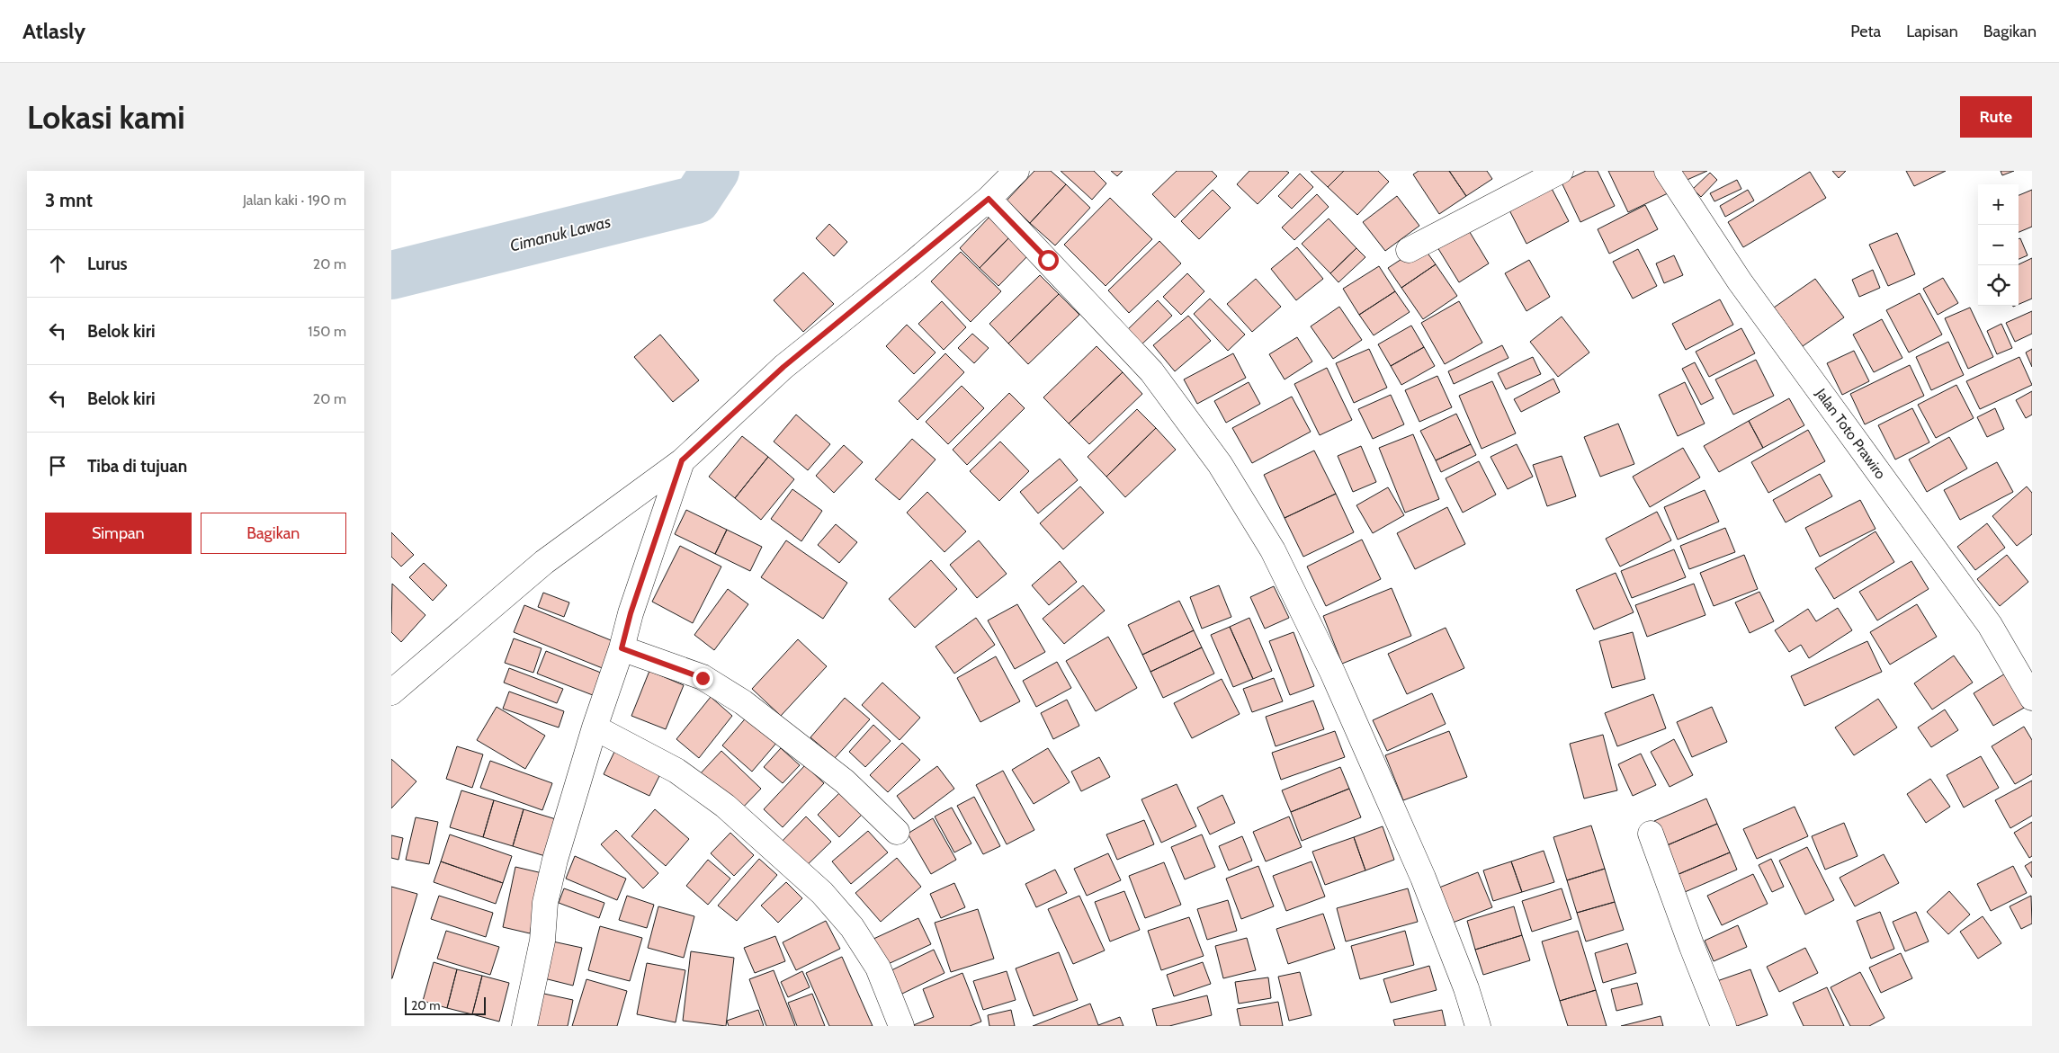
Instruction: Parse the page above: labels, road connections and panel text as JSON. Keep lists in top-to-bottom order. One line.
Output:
{"streets":{"street":["Jalan Toto Prawiro"]},"water":["Cimanuk Lawas"],"scale_bar":"20 m","page":{"header":"Atlasly","nav":["Peta","Lapisan","Bagikan"],"buttons":["Rute",["Simpan","Bagikan"]],"title":"Lokasi kami","heading":["3 mnt","Jalan kaki · 190 m"],"map_buttons":["+","−"],"list":[["Lurus","20 m"],["Belok kiri","150 m"],["Belok kiri","20 m"],"Tiba di tujuan"],"scale":"20 m"}}
